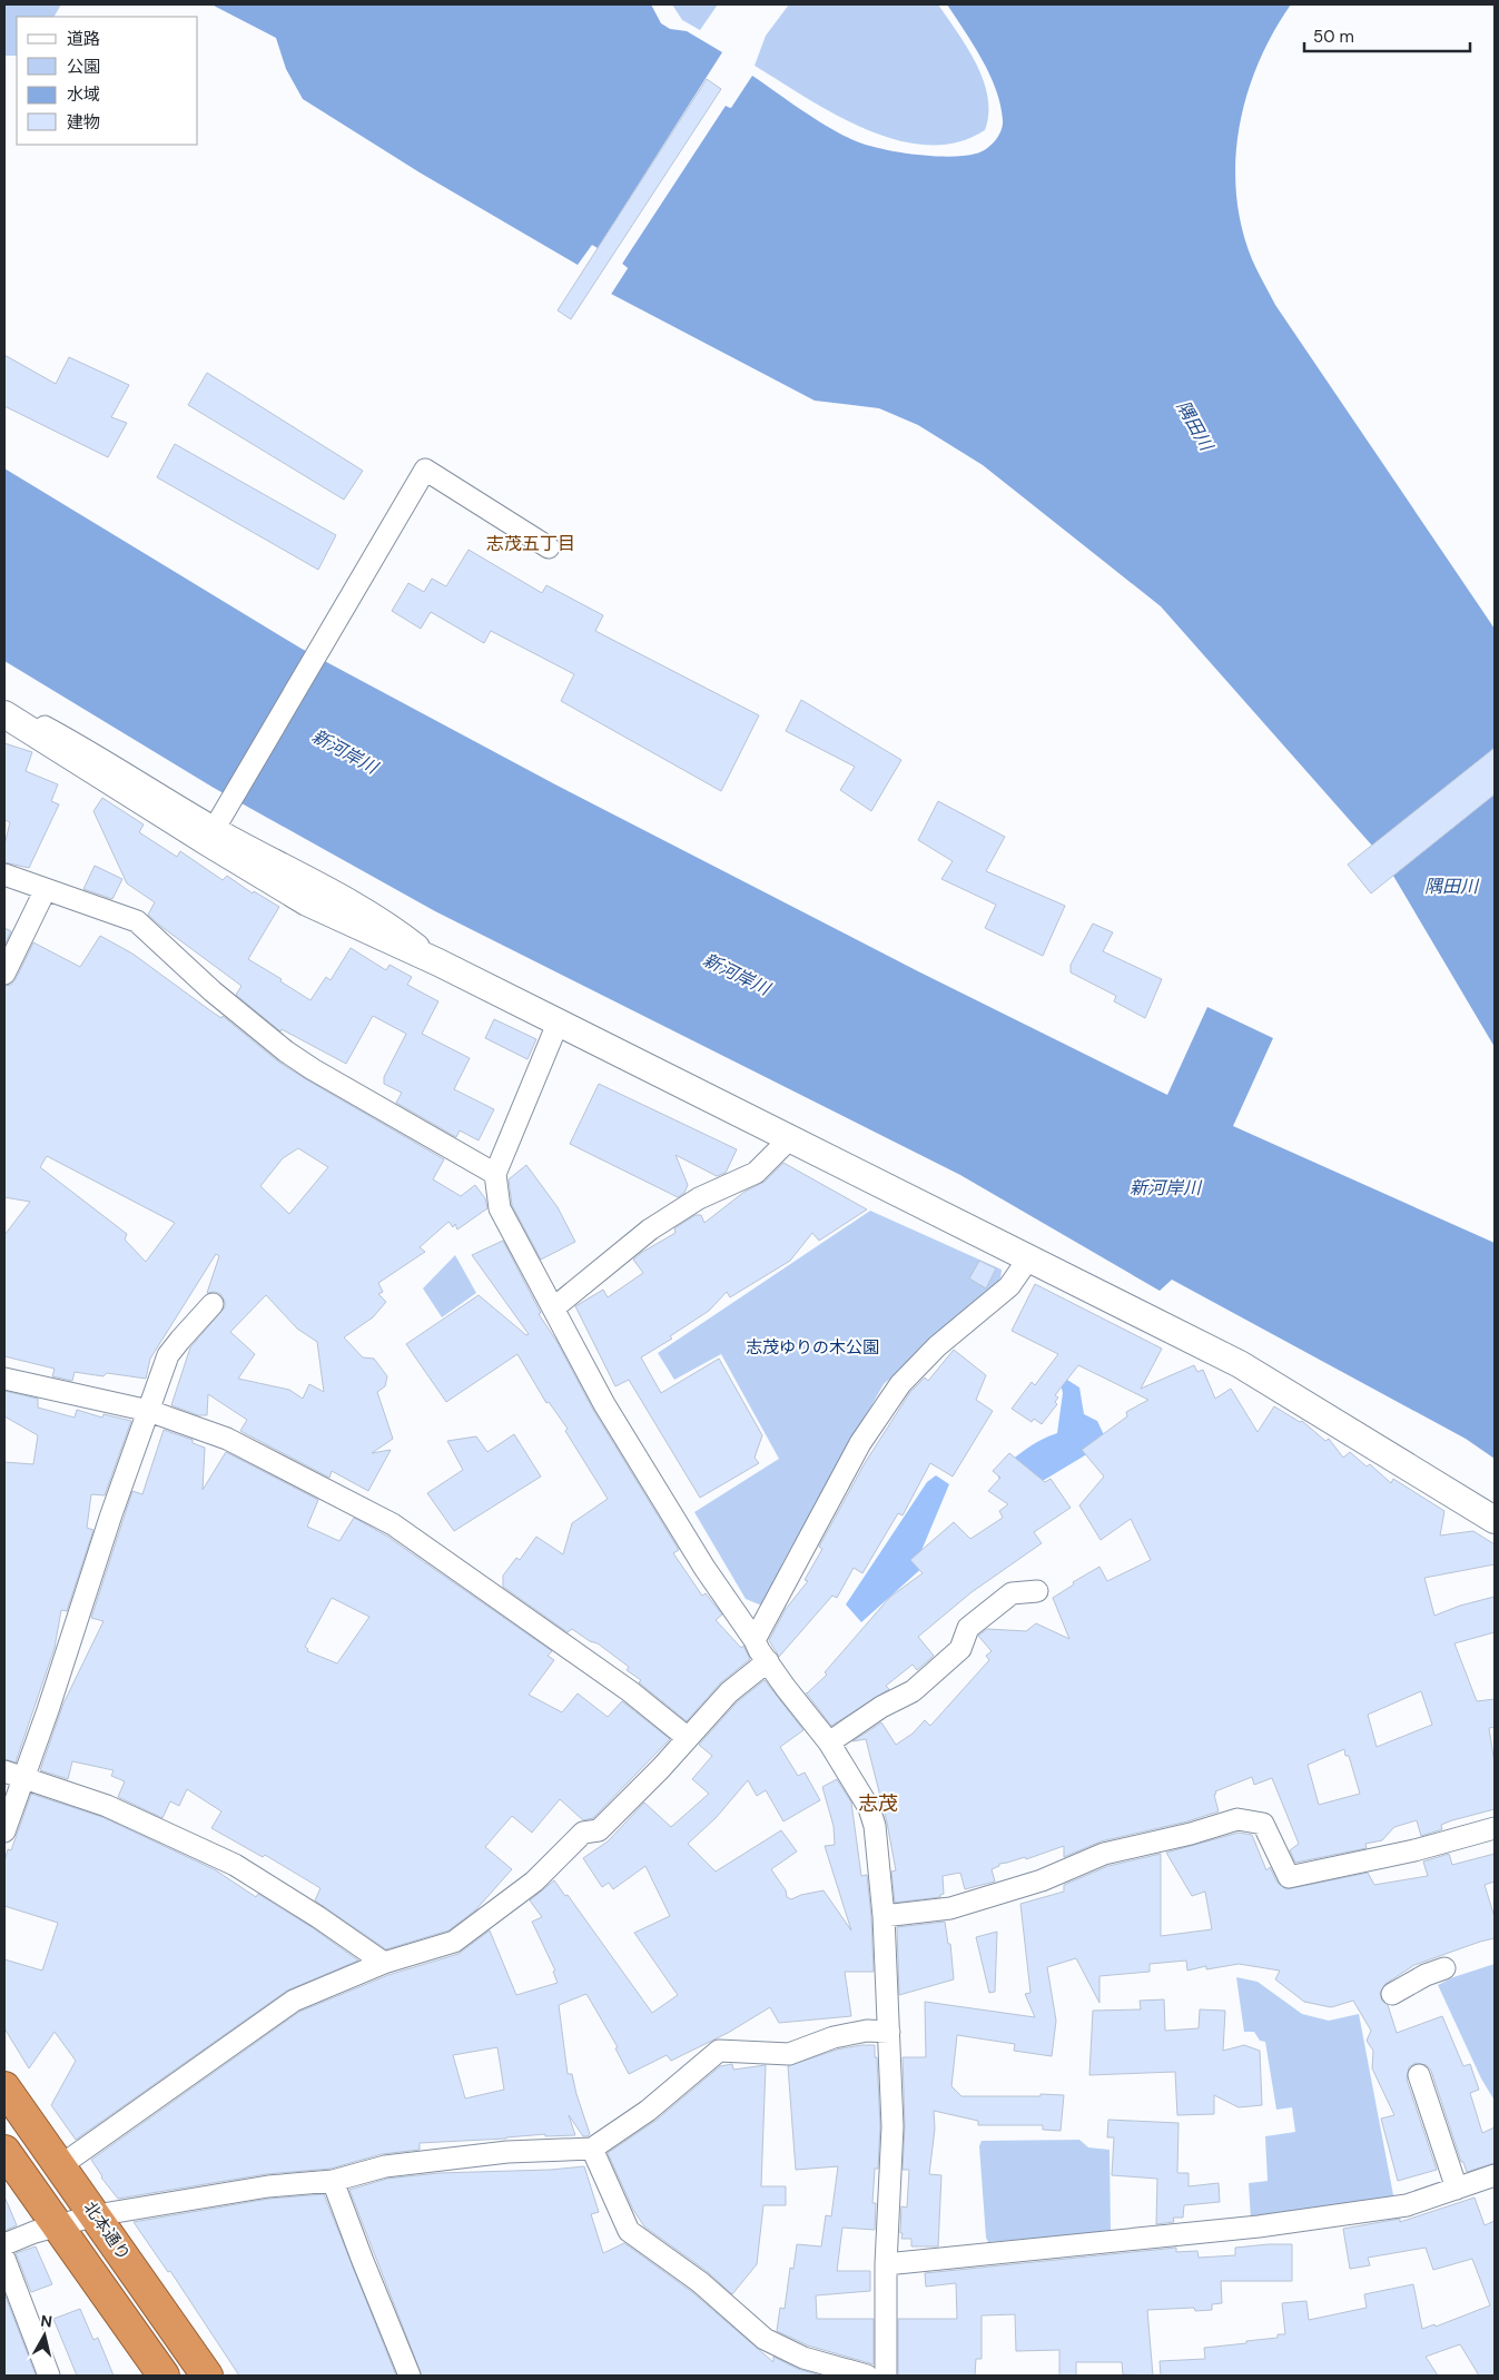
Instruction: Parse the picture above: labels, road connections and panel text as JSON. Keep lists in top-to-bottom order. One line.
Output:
{"streets":{"highway":["北本通り"]},"districts":["志茂五丁目","志茂"],"water":["隅田川","新河岸川"],"parks":["志茂ゆりの木公園"],"legend":["道路","公園","水域","建物"],"scale_bar":"50 m","north":"top"}
